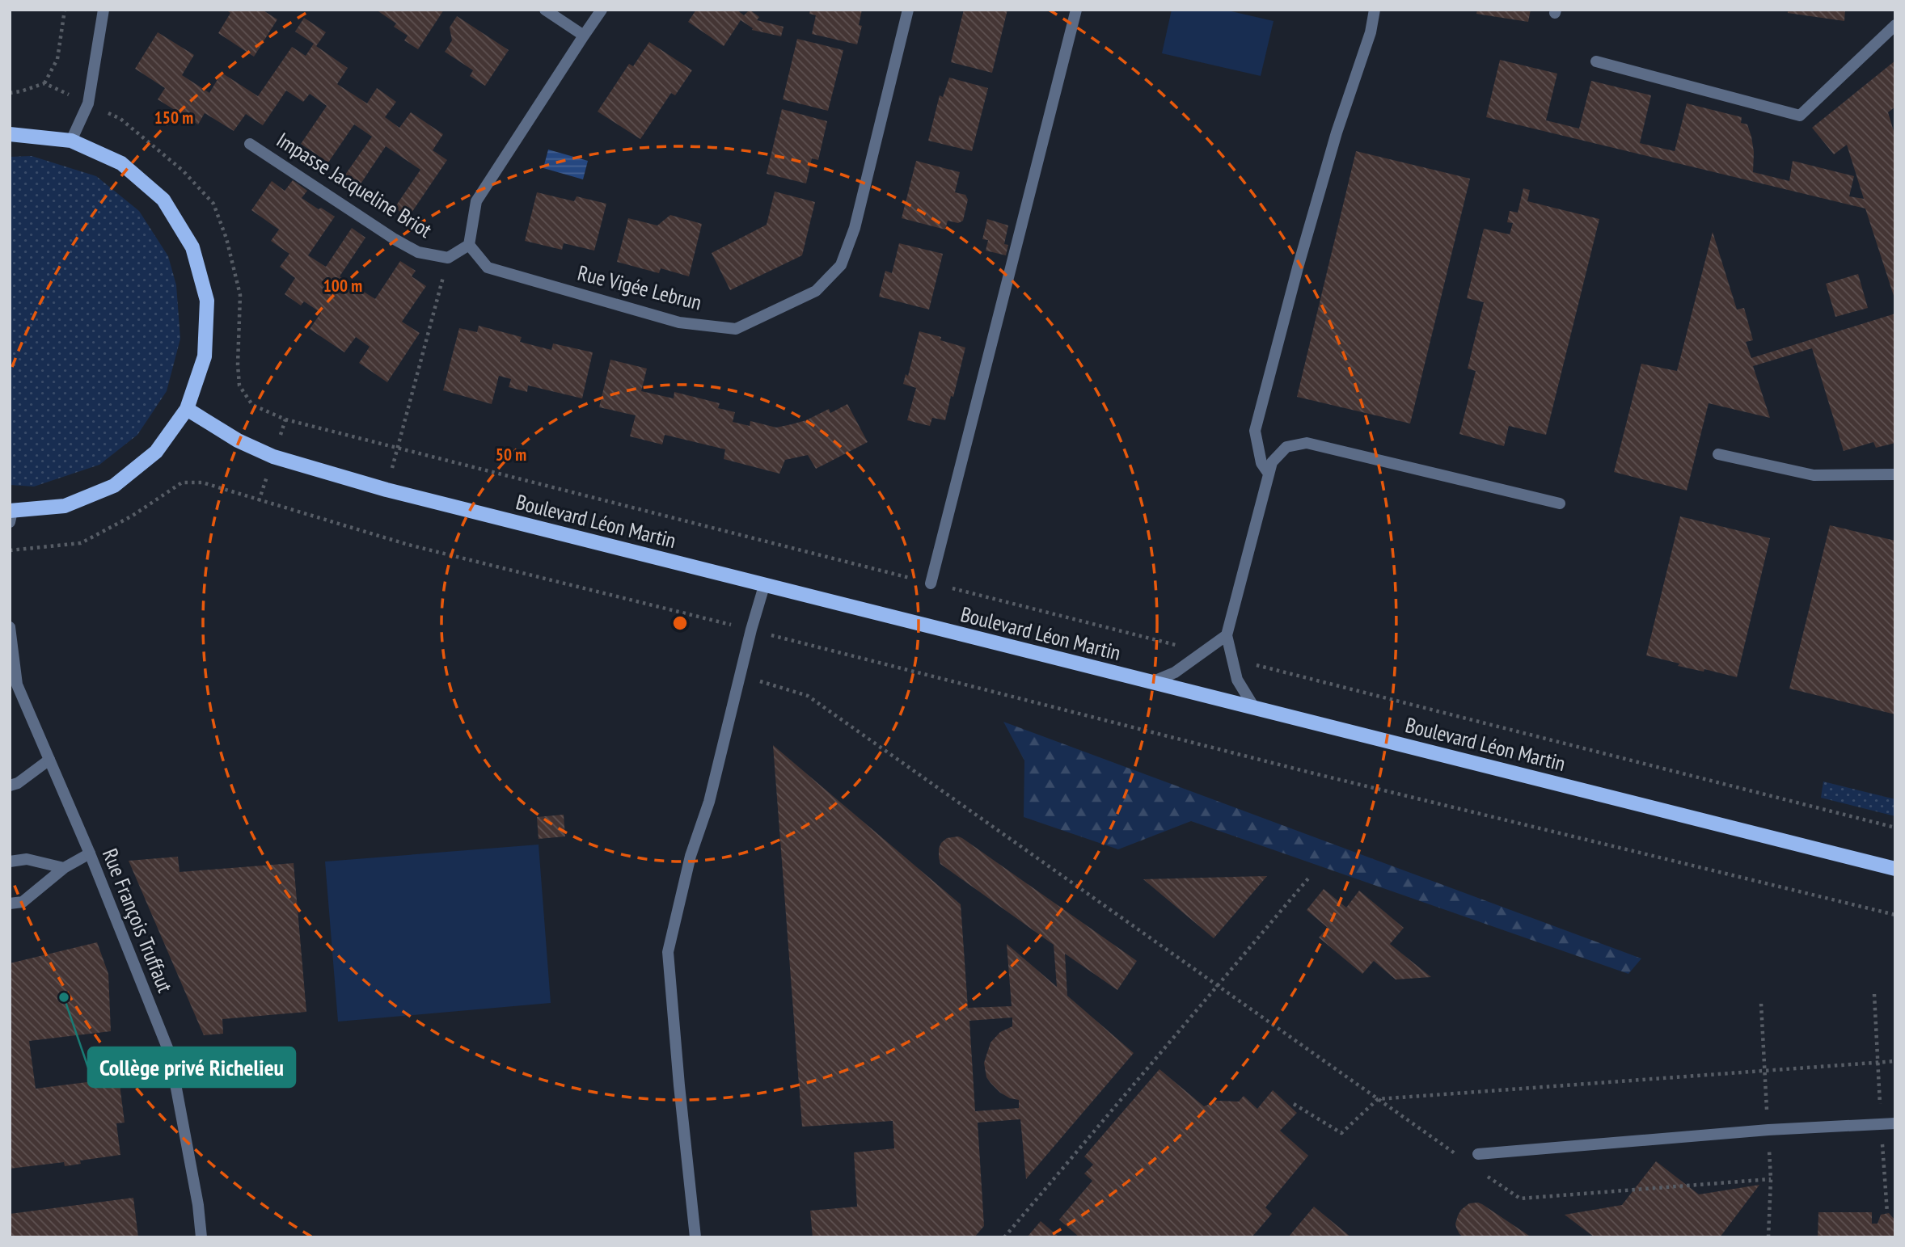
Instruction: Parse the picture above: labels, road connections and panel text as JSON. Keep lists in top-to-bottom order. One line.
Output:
{"streets":{"main road":["Boulevard Léon Martin"],"street":["Impasse Jacqueline Briot","Rue Vigée Lebrun","Rue François Truffaut"]},"crossings":[["Impasse Jacqueline Briot","Rue Vigée Lebrun"]],"places":["Collège privé Richelieu"],"rings":["150 m","100 m","50 m"]}
